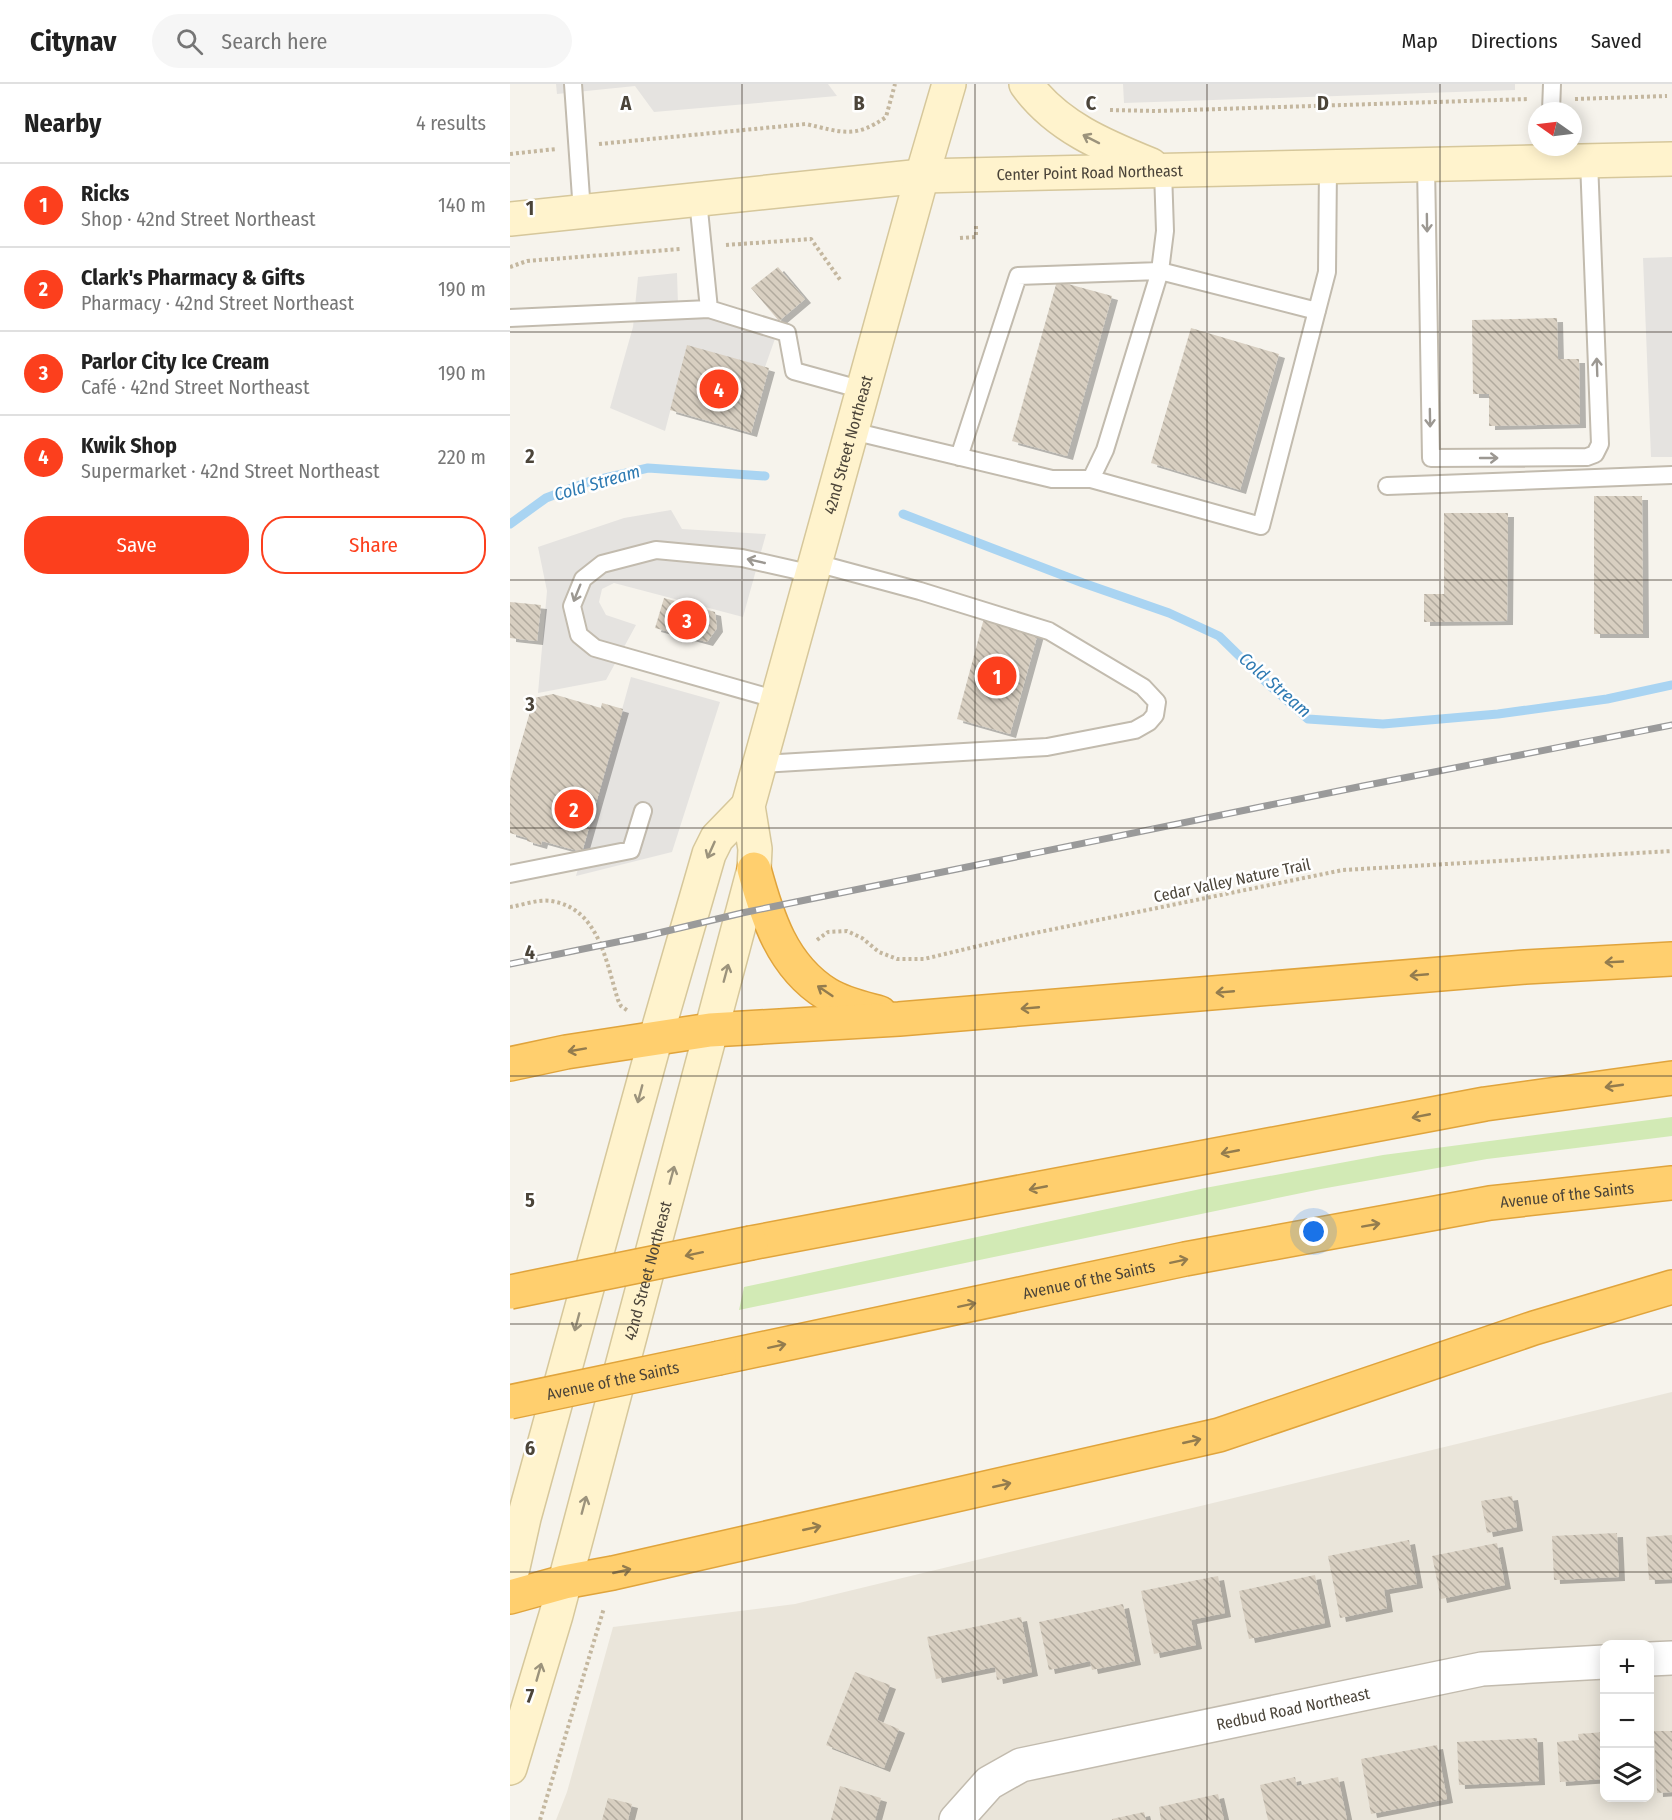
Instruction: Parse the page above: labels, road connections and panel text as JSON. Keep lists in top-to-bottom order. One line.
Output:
{"streets":{"highway":["Avenue of the Saints"],"main road":["Center Point Road Northeast","42nd Street Northeast"],"street":["Redbud Road Northeast"],"path":["Cedar Valley Nature Trail"]},"crossings":[["Center Point Road Northeast","42nd Street Northeast"]],"water":["Cold Stream"],"north":"left","page":{"header":"Citynav","search":"Search here","nav":["Map","Directions","Saved"],"heading":["Nearby","4 results"],"list":[{"mark":"1","name":"Ricks","note":"Shop · 42nd Street Northeast","value":"140 m"},{"mark":"2","name":"Clark's Pharmacy & Gifts","note":"Pharmacy · 42nd Street Northeast","value":"190 m"},{"mark":"3","name":"Parlor City Ice Cream","note":"Café · 42nd Street Northeast","value":"190 m"},{"mark":"4","name":"Kwik Shop","note":"Supermarket · 42nd Street Northeast","value":"220 m"}],"pins":["4","3","1","2"],"buttons":["Save","Share"],"map_buttons":["+","−"]},"grid":{"columns":["A","B","C","D"],"rows":["1","2","3","4","5","6","7"]}}
